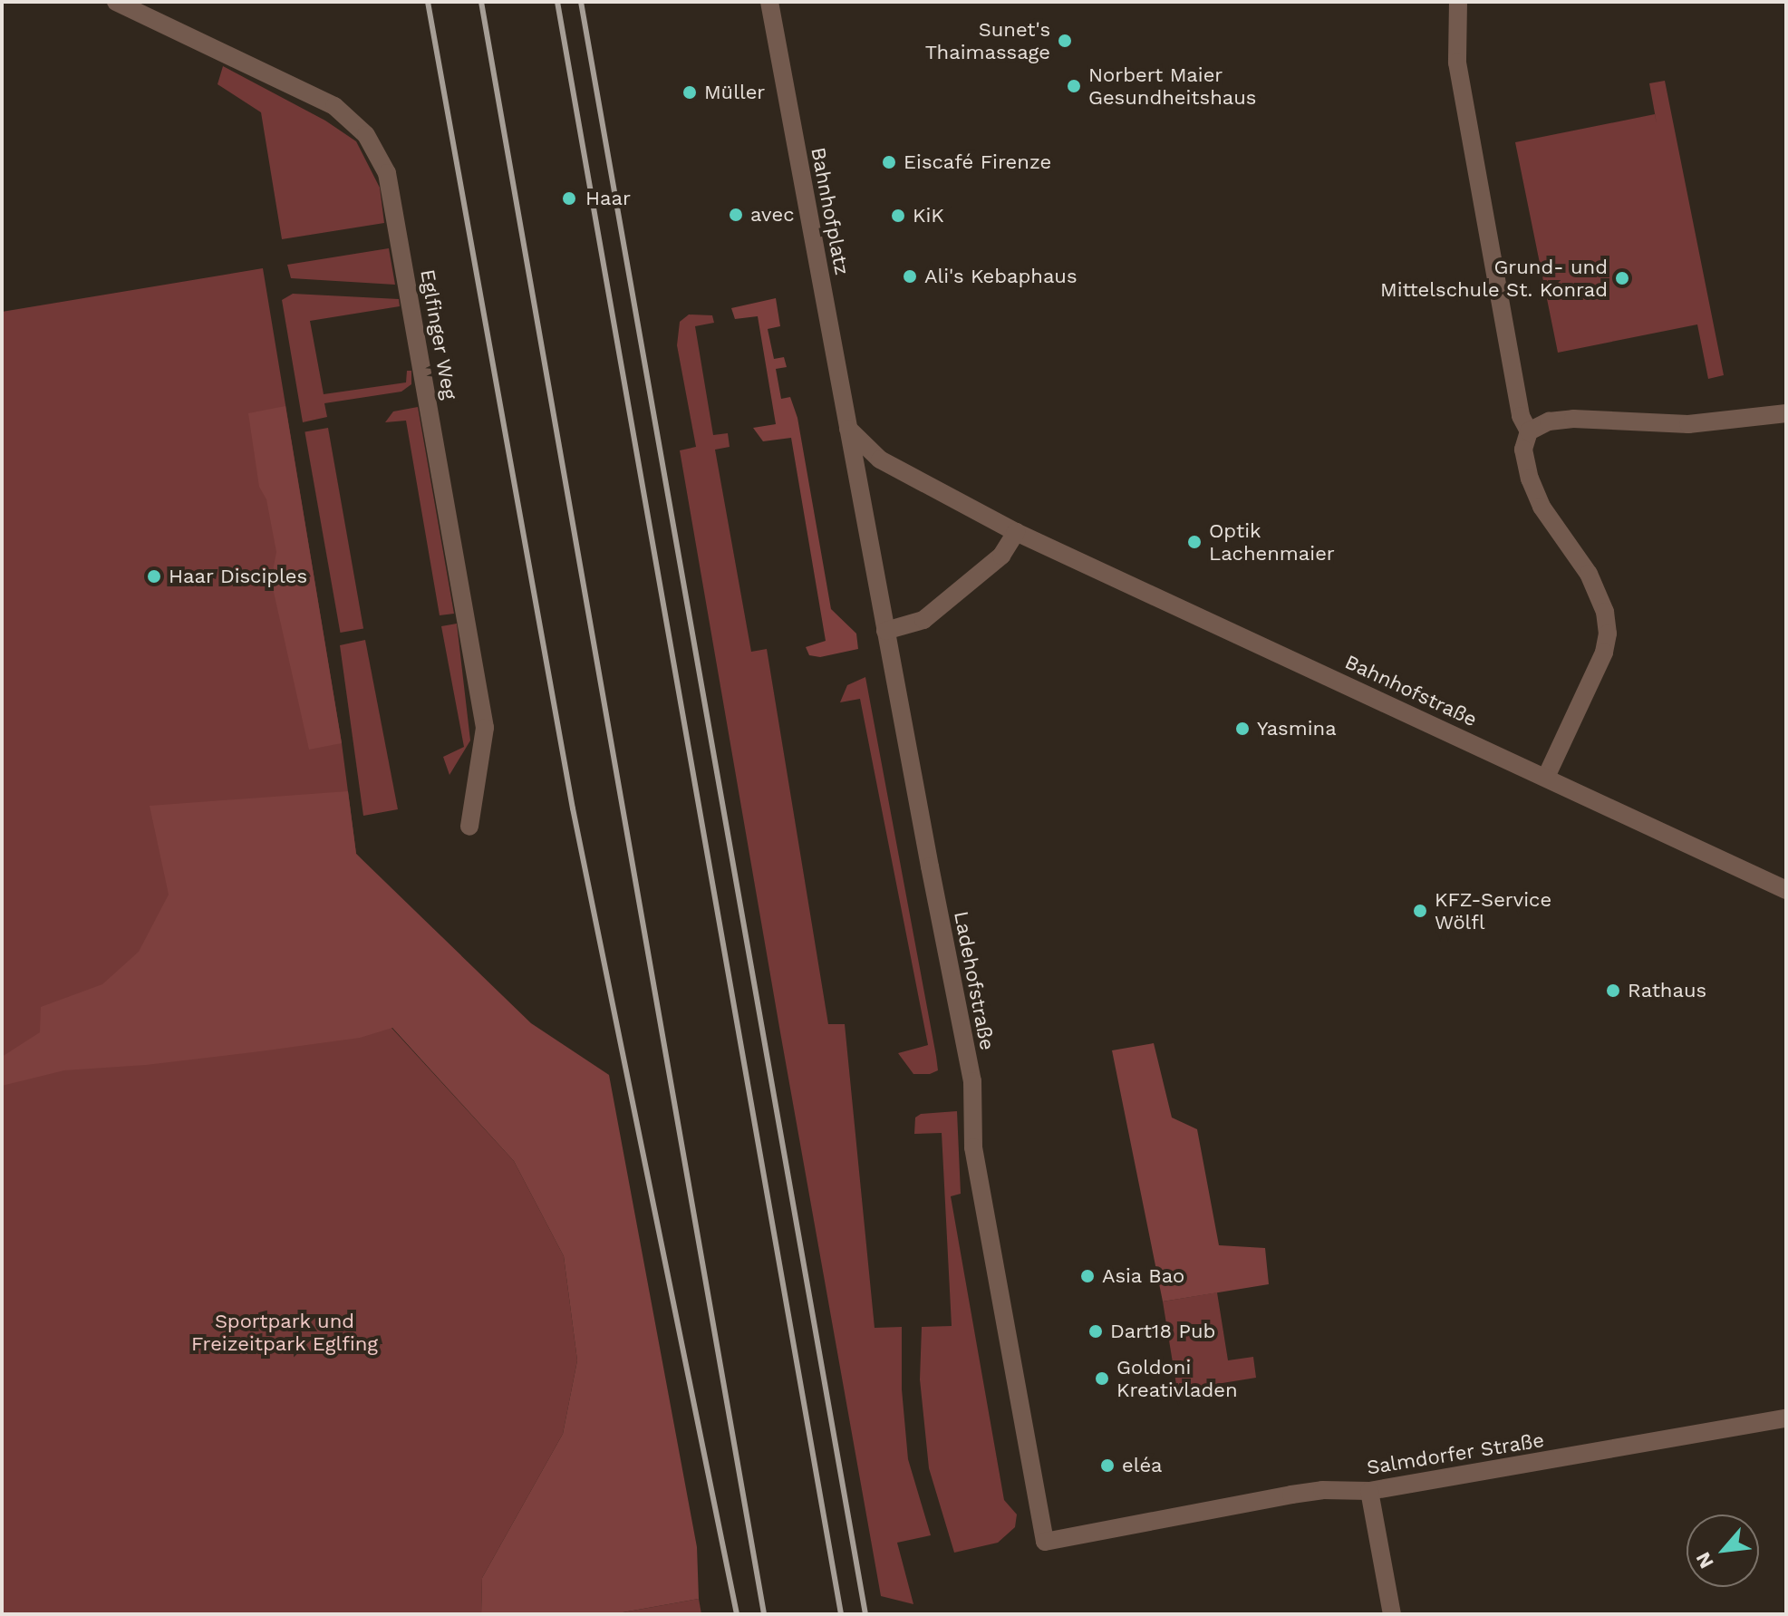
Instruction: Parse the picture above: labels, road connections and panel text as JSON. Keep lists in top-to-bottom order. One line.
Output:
{"streets":{"street":["Bahnhofplatz","Eglfinger Weg","Bahnhofstraße","Ladehofstraße","Salmdorfer Straße"]},"crossings":[["Bahnhofplatz","Bahnhofstraße"],["Bahnhofplatz","Ladehofstraße"],["Bahnhofstraße","Ladehofstraße"],["Ladehofstraße","Salmdorfer Straße"]],"parks":["Sportpark und Freizeitpark Eglfing"],"places":["Sunet's Thaimassage","Norbert Maier Gesundheitshaus","Müller","Eiscafé Firenze","Haar","avec","KiK","Ali's Kebaphaus","Grund- und Mittelschule St. Konrad","Optik Lachenmaier","Haar Disciples","Yasmina","KFZ-Service Wölfl","Rathaus","Asia Bao","Dart18 Pub","Goldoni Kreativladen","eléa"],"north":"bottom left"}
